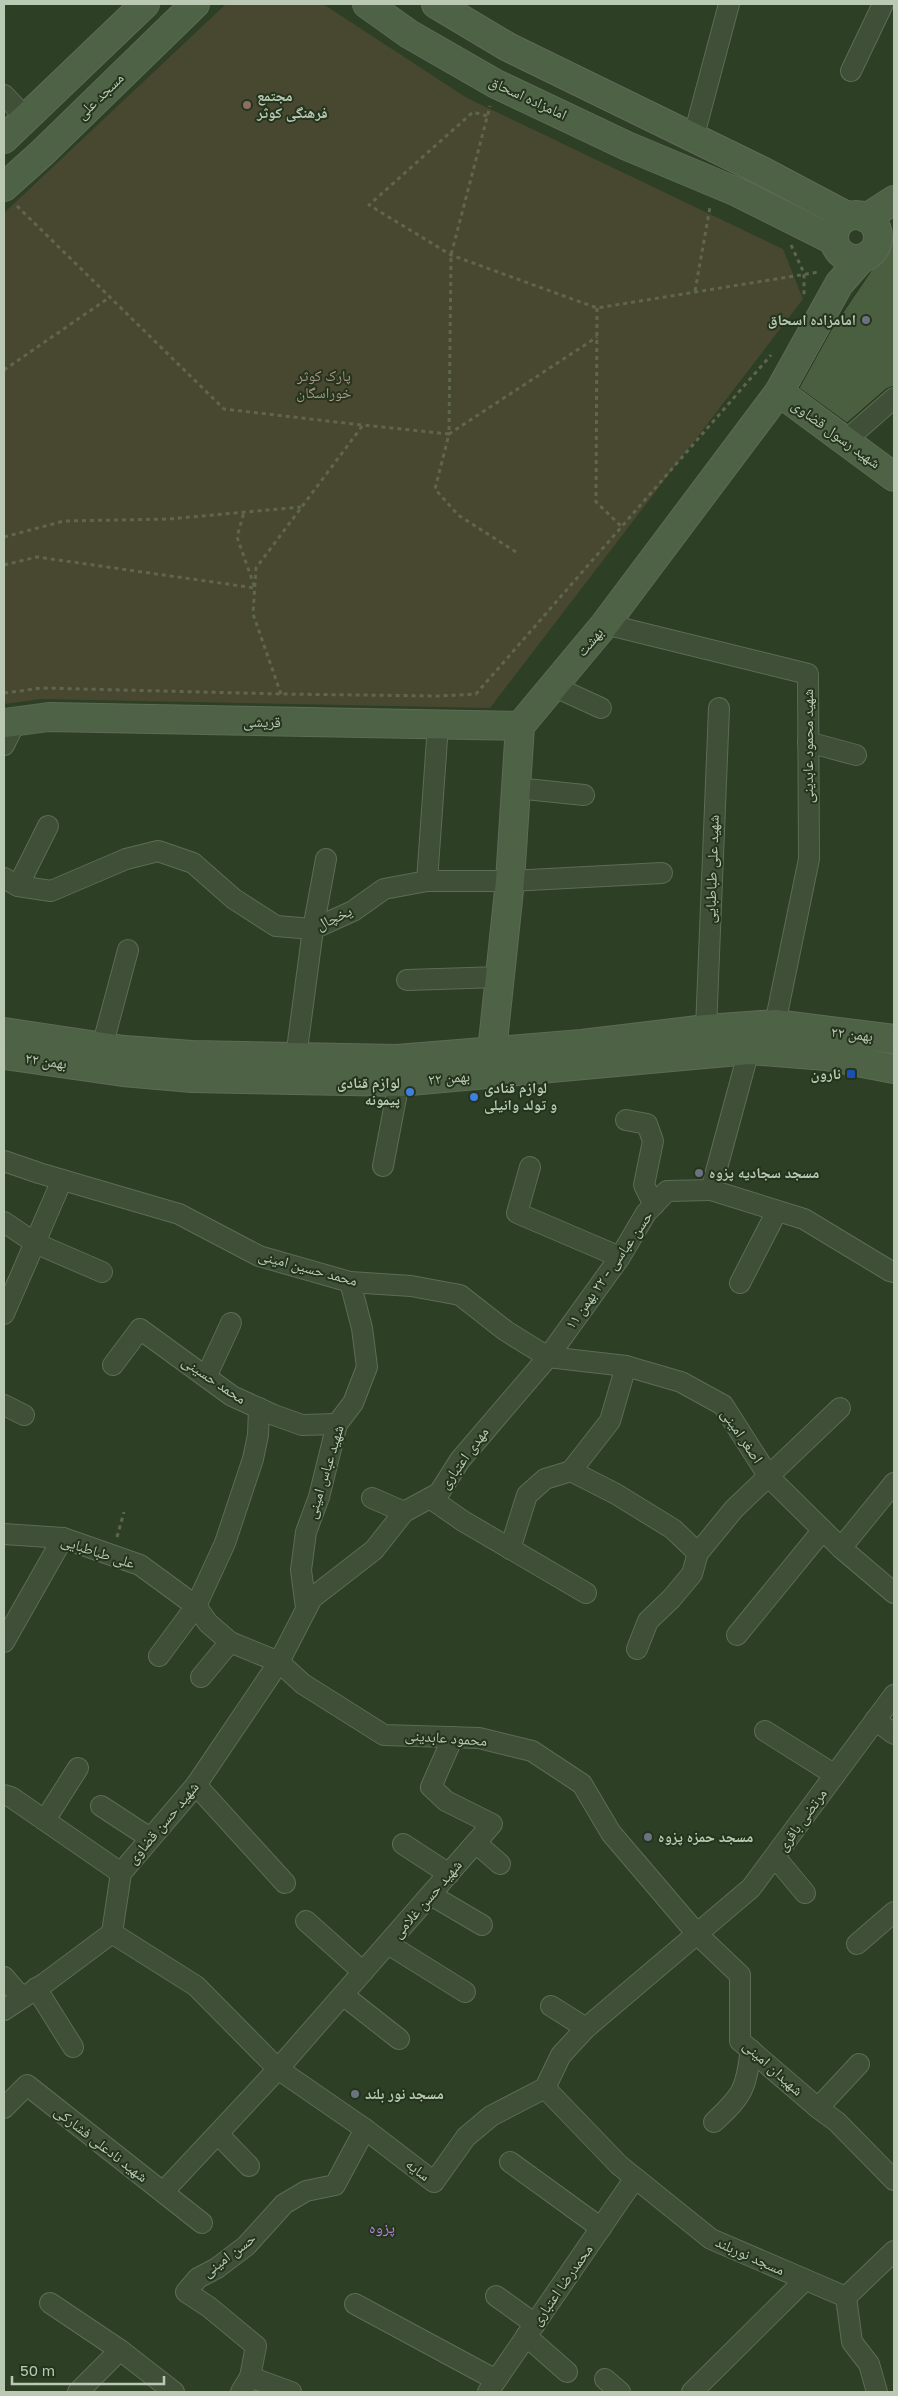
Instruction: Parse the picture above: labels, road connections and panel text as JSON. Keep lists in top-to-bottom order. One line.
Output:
{"streets":{"street":["مسجد علی","امامزاده اسحاق","شهید رسول قضاوی","بهشت","قریشی","شهید محمود عابدینی","شهید علی طباطبایی","یخچال","۲۲ بهمن","محمد حسین امینی","حسن عباسی - ۲۲ بهمن ۱۱","محمد حسینی","اصغر امینی","مهدی اعتباری","شهید عباس امینی","علی طباطبایی","محمود عابدینی","مرتضی باقری","شهید حسن قضاوی","شهید حسن غلامی","شهیدان امینی","شهید نادعلی فشارکی","سایه","حسن امینی","مسجد نوربلند","محمدرضا اعتباری"]},"crossings":[["امامزاده اسحاق","بهشت"],["شهید رسول قضاوی","بهشت"],["بهشت","قریشی"],["بهشت","شهید محمود عابدینی"],["شهید محمود عابدینی","۲۲ بهمن"],["شهید علی طباطبایی","۲۲ بهمن"],["محمد حسین امینی","حسن عباسی - ۲۲ بهمن ۱۱"],["محمد حسین امینی","اصغر امینی"],["محمد حسین امینی","مهدی اعتباری"],["محمد حسین امینی","شهید عباس امینی"],["حسن عباسی - ۲۲ بهمن ۱۱","اصغر امینی"],["حسن عباسی - ۲۲ بهمن ۱۱","مهدی اعتباری"],["محمد حسینی","شهید عباس امینی"],["اصغر امینی","مهدی اعتباری"],["مهدی اعتباری","شهید عباس امینی"],["مهدی اعتباری","علی طباطبایی"],["مهدی اعتباری","محمود عابدینی"],["مهدی اعتباری","شهید حسن قضاوی"],["علی طباطبایی","محمود عابدینی"],["علی طباطبایی","شهید حسن قضاوی"],["محمود عابدینی","مرتضی باقری"],["محمود عابدینی","شهید حسن قضاوی"],["محمود عابدینی","شهید حسن غلامی"],["محمود عابدینی","شهیدان امینی"],["مرتضی باقری","شهیدان امینی"],["شهید حسن قضاوی","سایه"],["شهید حسن غلامی","شهید نادعلی فشارکی"],["شهید حسن غلامی","سایه"],["سایه","حسن امینی"],["سایه","مسجد نوربلند"],["مسجد نوربلند","محمدرضا اعتباری"]],"districts":["پزوه"],"parks":["پارک کوثر خوراسگان"],"places":{"other":["مجتمع فرهنگی کوثر","امامزاده اسحاق","لوازم قنادی پیمونه","لوازم قنادی و تولد وانیلی","مسجد سجادیه پزوه","مسجد حمزه پزوه","مسجد نور بلند"],"transit":["نارون"]},"scale_bar":"50 m"}
